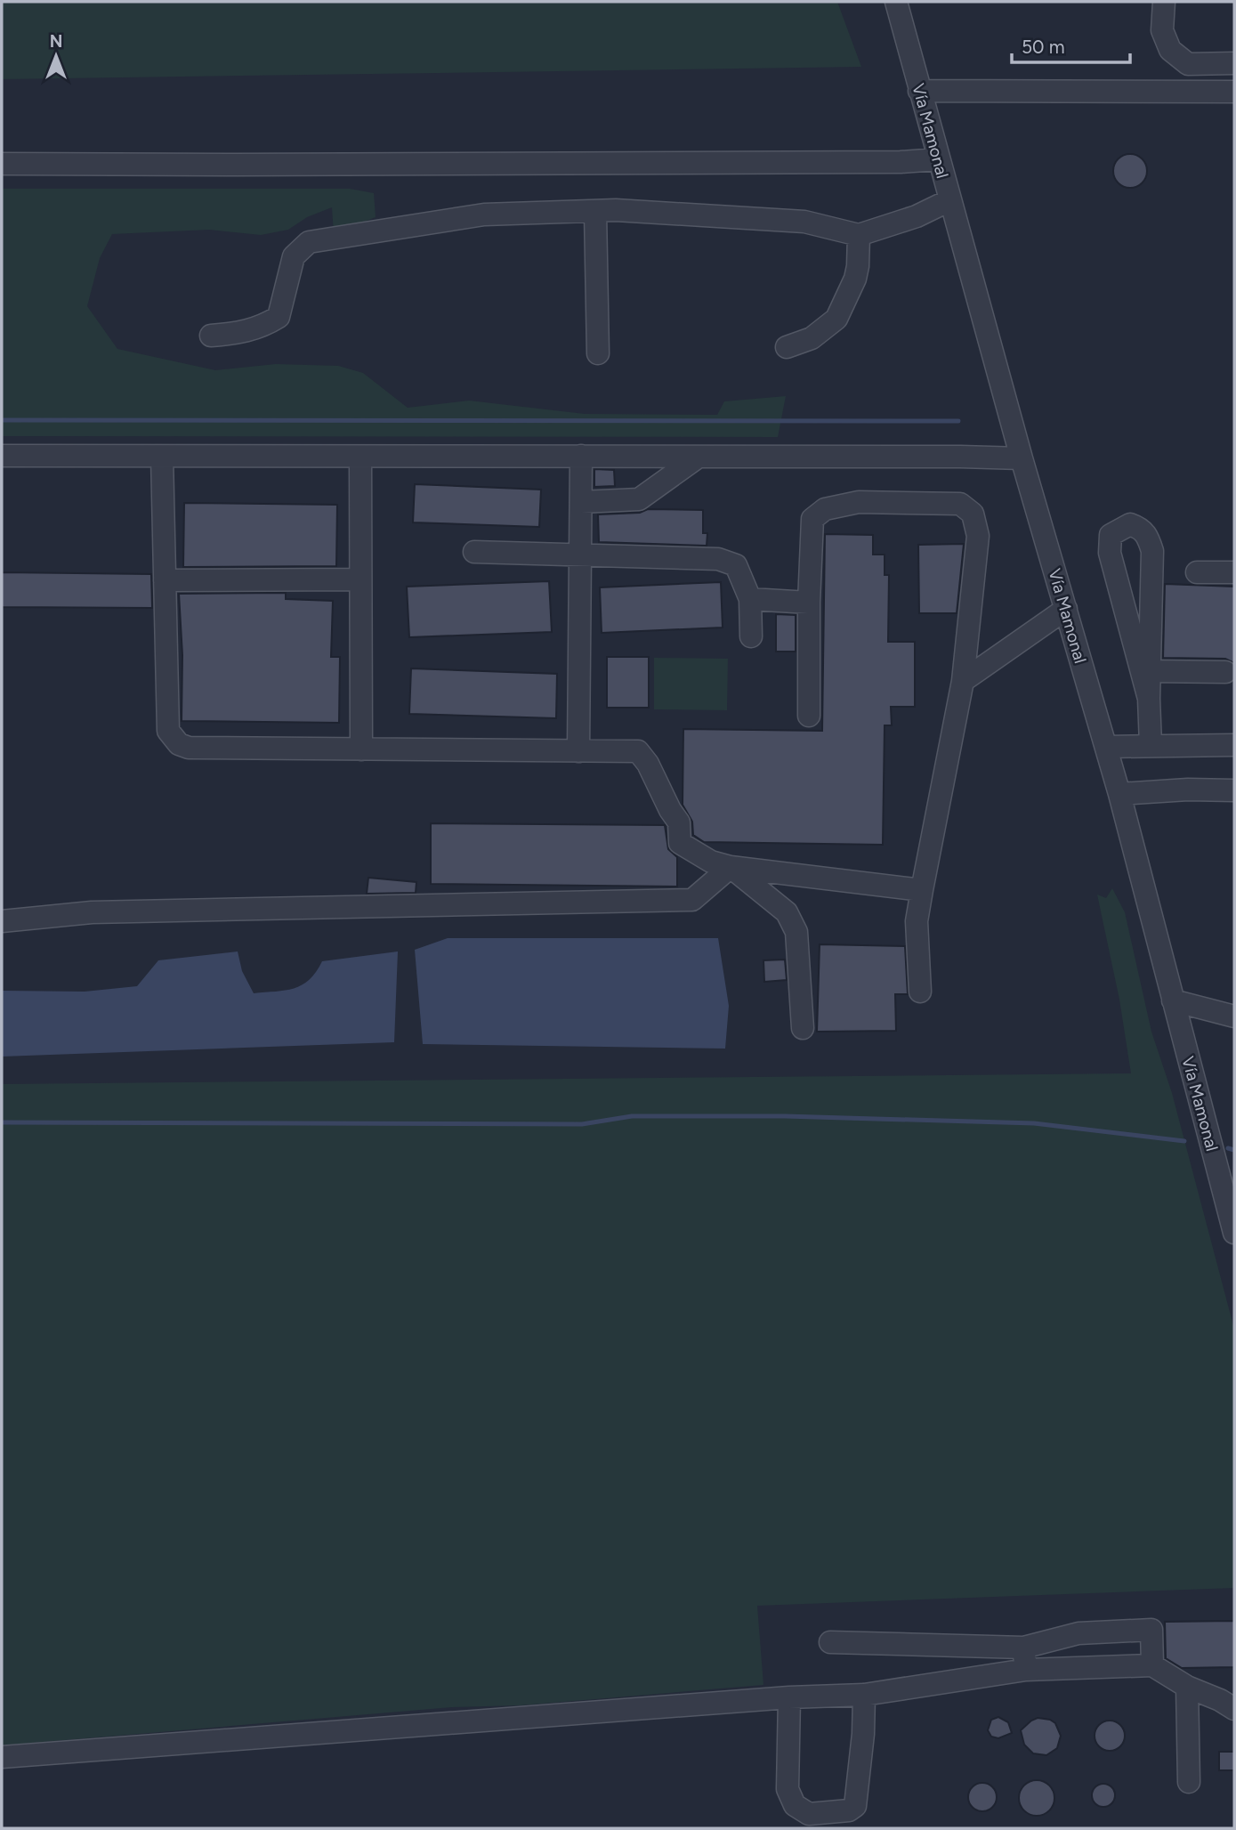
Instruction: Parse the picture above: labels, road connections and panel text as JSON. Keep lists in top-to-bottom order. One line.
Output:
{"streets":{"street":["Vía Mamonal"]},"scale_bar":"50 m","north":"top"}
